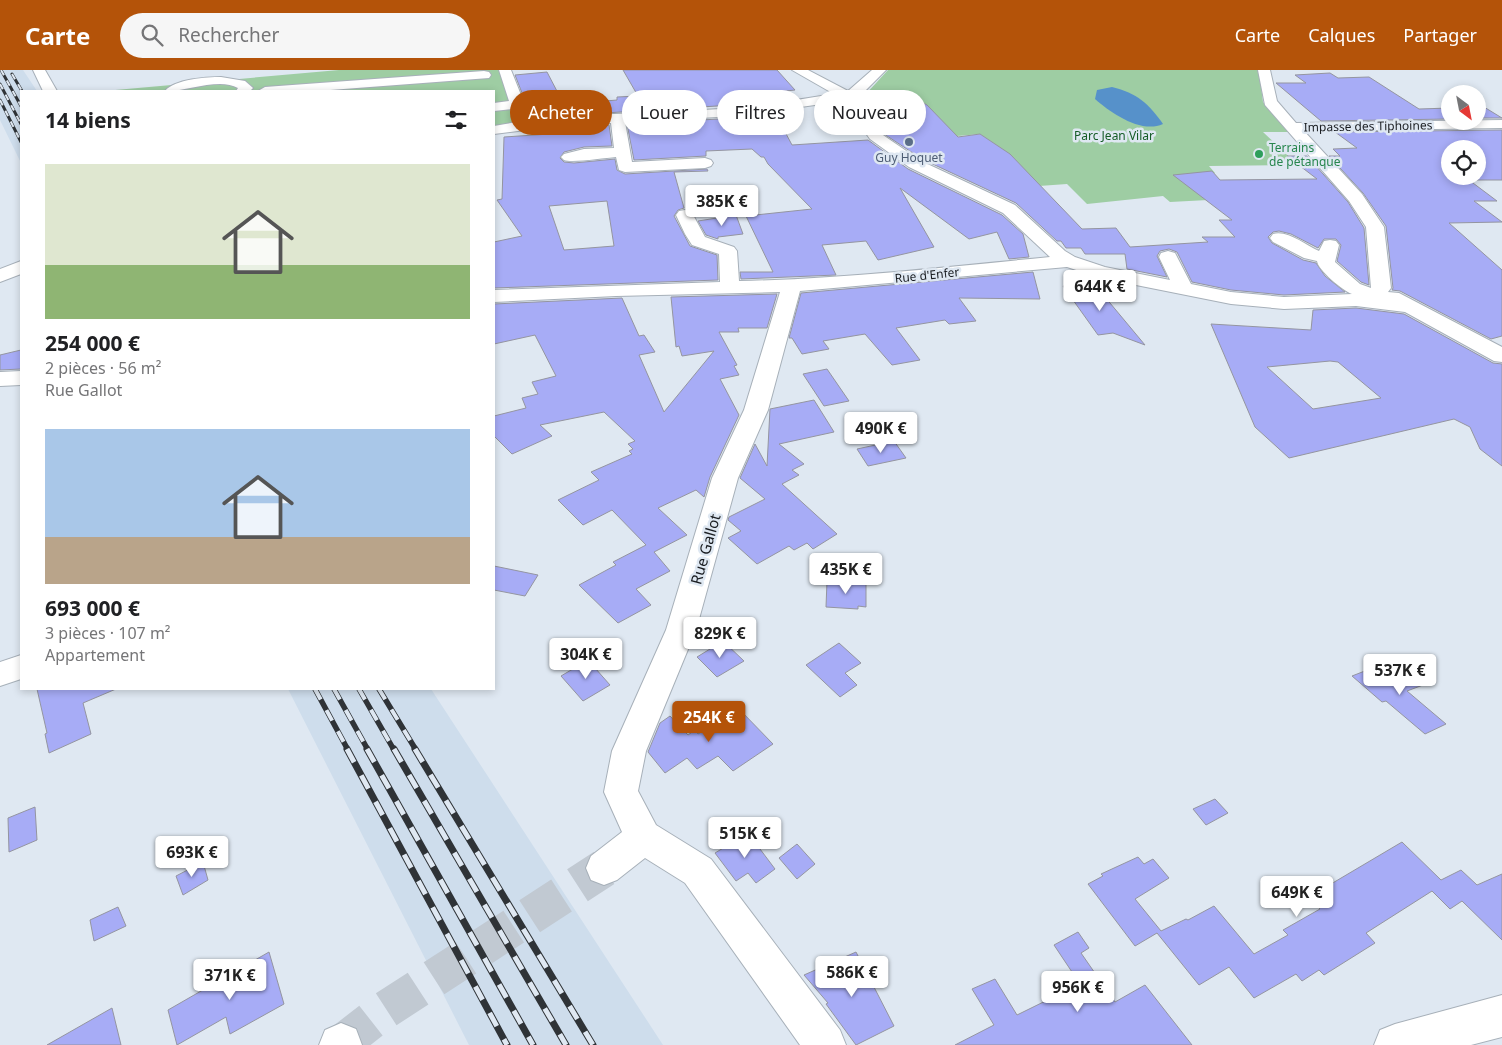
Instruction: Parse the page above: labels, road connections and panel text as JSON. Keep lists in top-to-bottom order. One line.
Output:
{"streets":{"street":["Impasse des Tiphoines","Rue d'Enfer","Rue Gallot"]},"crossings":[["Rue d'Enfer","Rue Gallot"]],"parks":["Parc Jean Vilar"],"places":["Guy Hoquet","Terrains de pétanque"],"north":"bottom right","page":{"header":"Carte","search":"Rechercher","nav":["Carte","Calques","Partager"],"chip":["Acheter","Louer","Filtres","Nouveau"],"heading":"14 biens","list":[{"name":"254 000 €","note":"2 pièces · 56 m² · Rue Gallot"},{"name":"693 000 €","note":"3 pièces · 107 m² · Appartement"}],"price":["385K €","644K €","490K €","435K €","829K €","304K €","537K €","254K €","515K €","693K €","649K €","586K €","371K €","956K €"]}}
